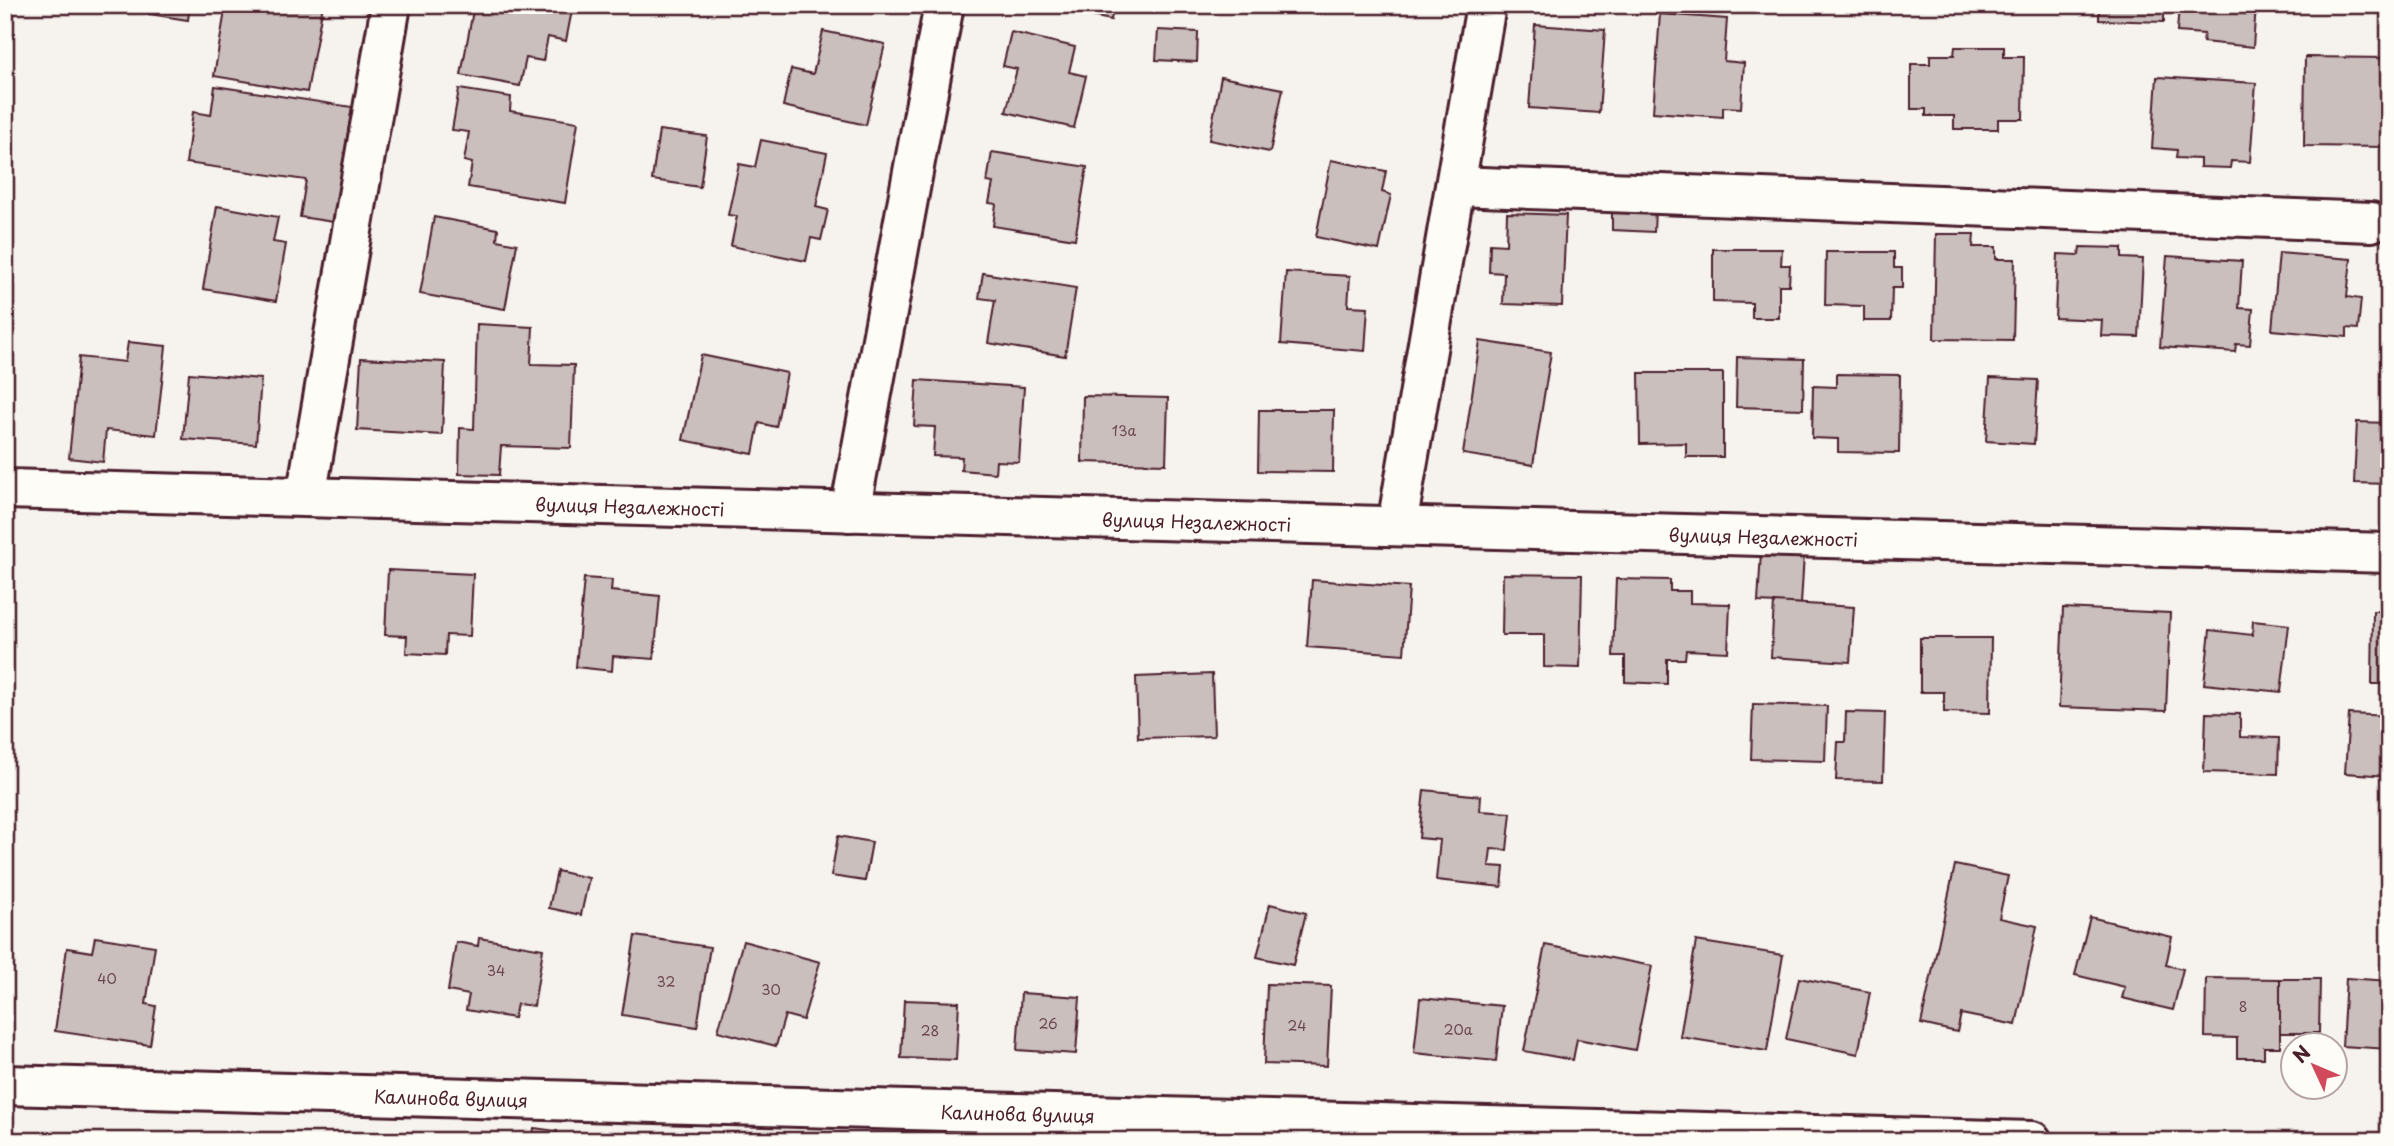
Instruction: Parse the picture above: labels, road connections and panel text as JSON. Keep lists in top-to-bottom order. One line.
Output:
{"streets":{"street":["вулиця Незалежності","Калинова вулиця"]},"house_numbers":["13а","34","40","32","30","8","26","24","20а","28"],"north":"top left"}
